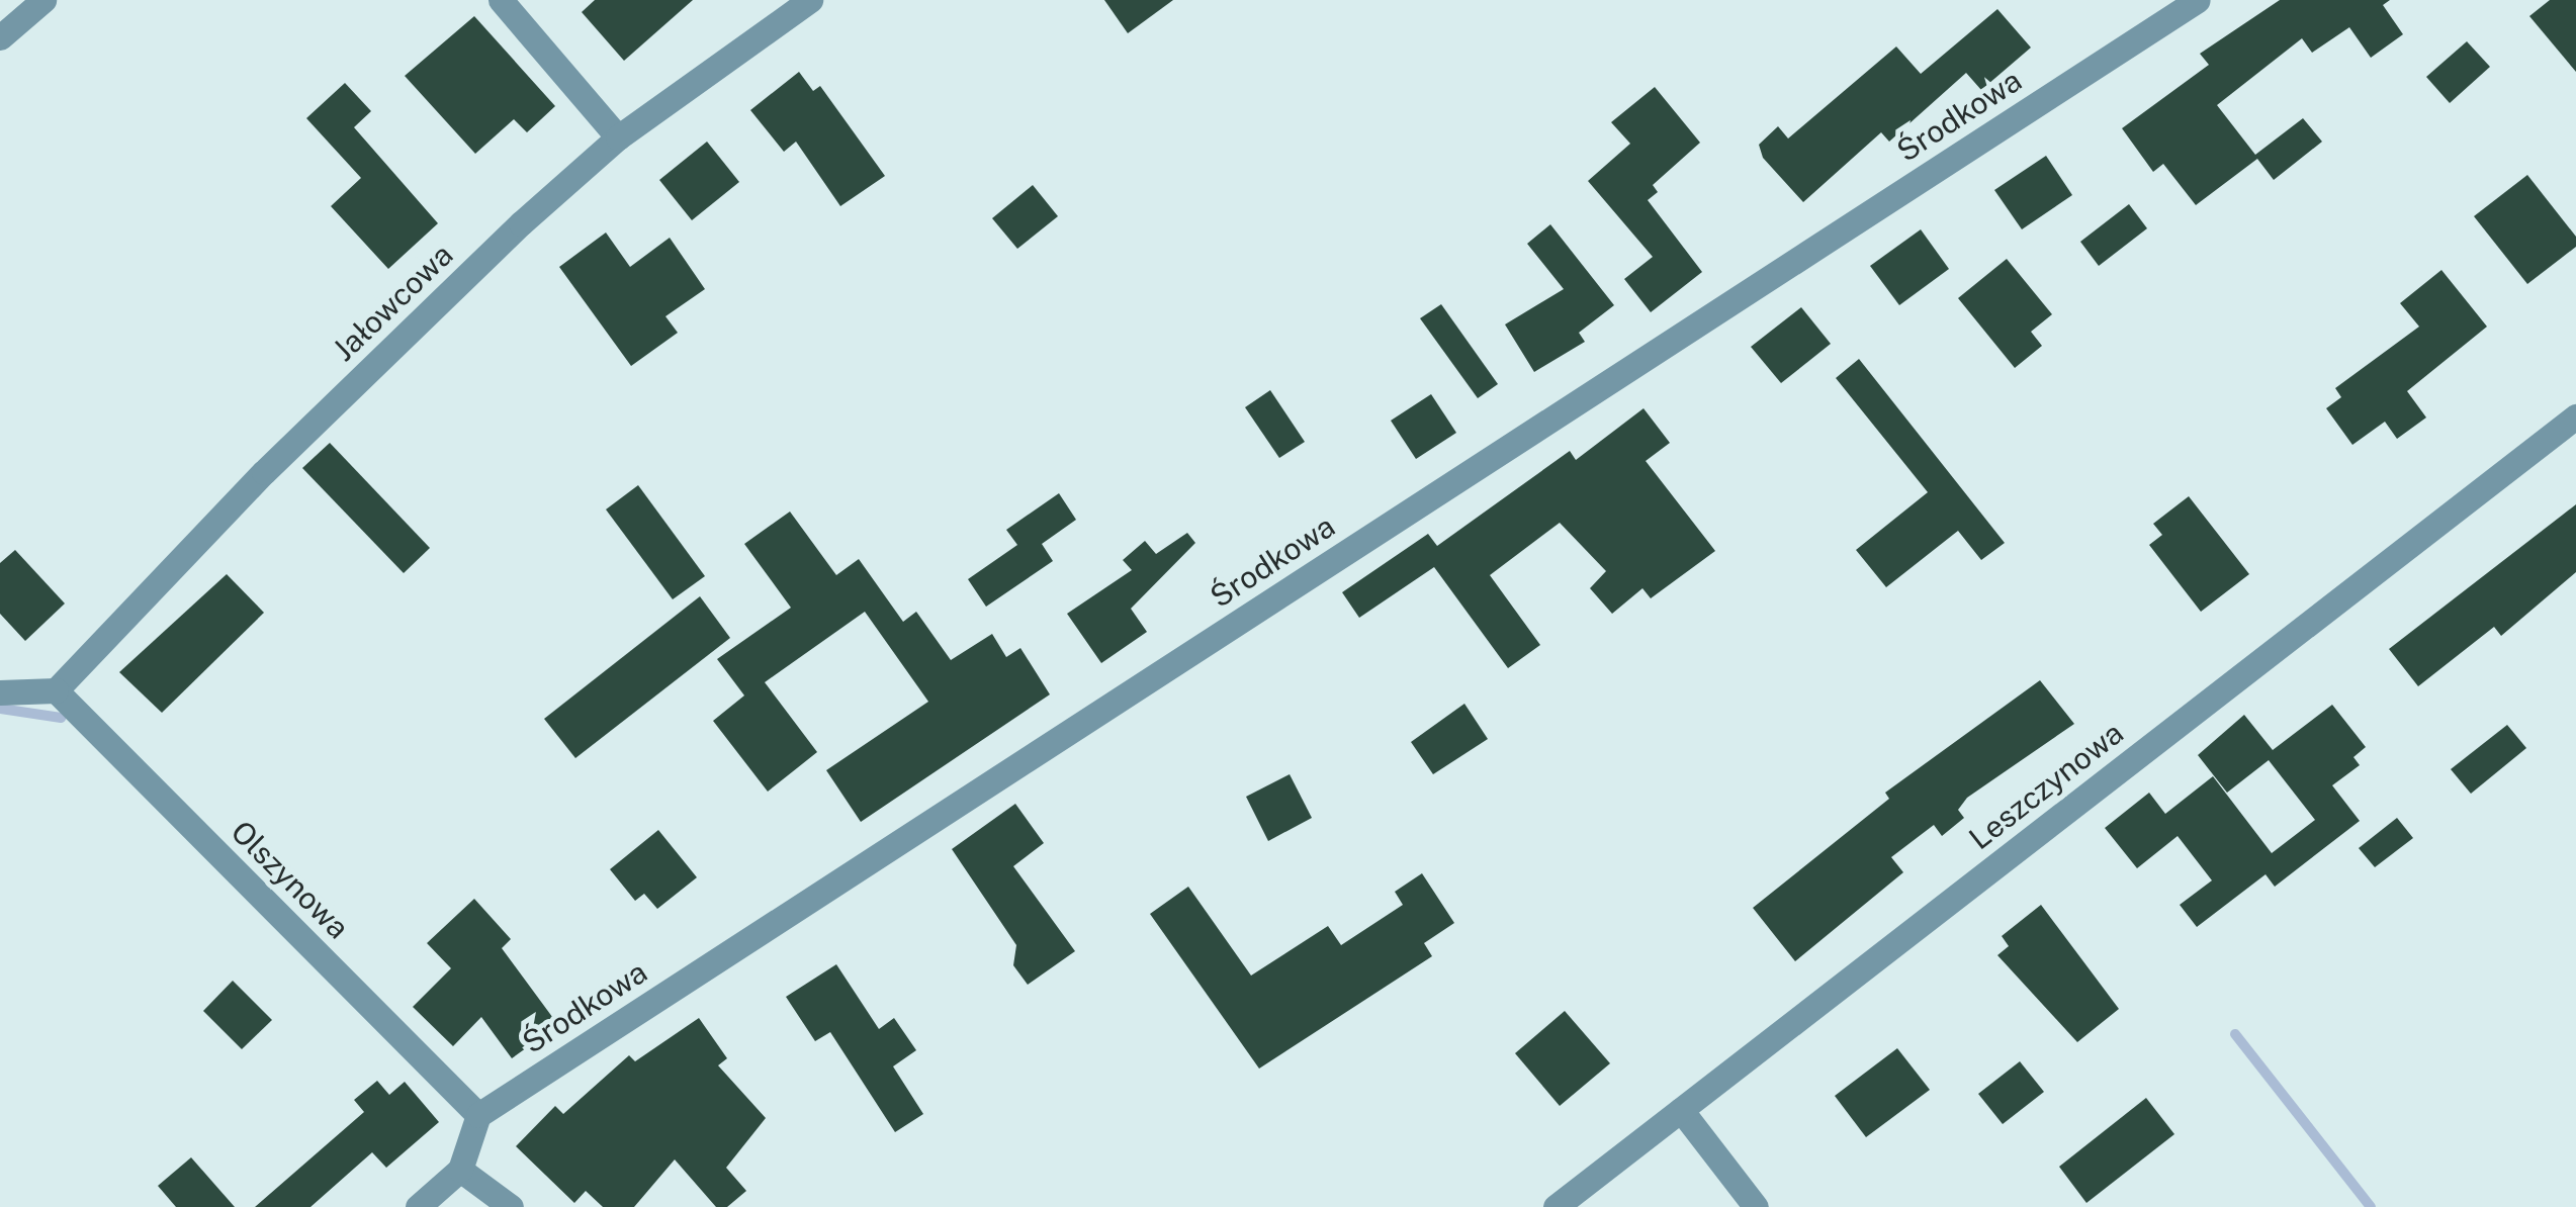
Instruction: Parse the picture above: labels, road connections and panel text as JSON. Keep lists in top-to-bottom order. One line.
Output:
{"streets":{"street":["Środkowa","Jałowcowa","Leszczynowa","Olszynowa"]},"crossings":[["Środkowa","Olszynowa"],["Jałowcowa","Olszynowa"]]}
